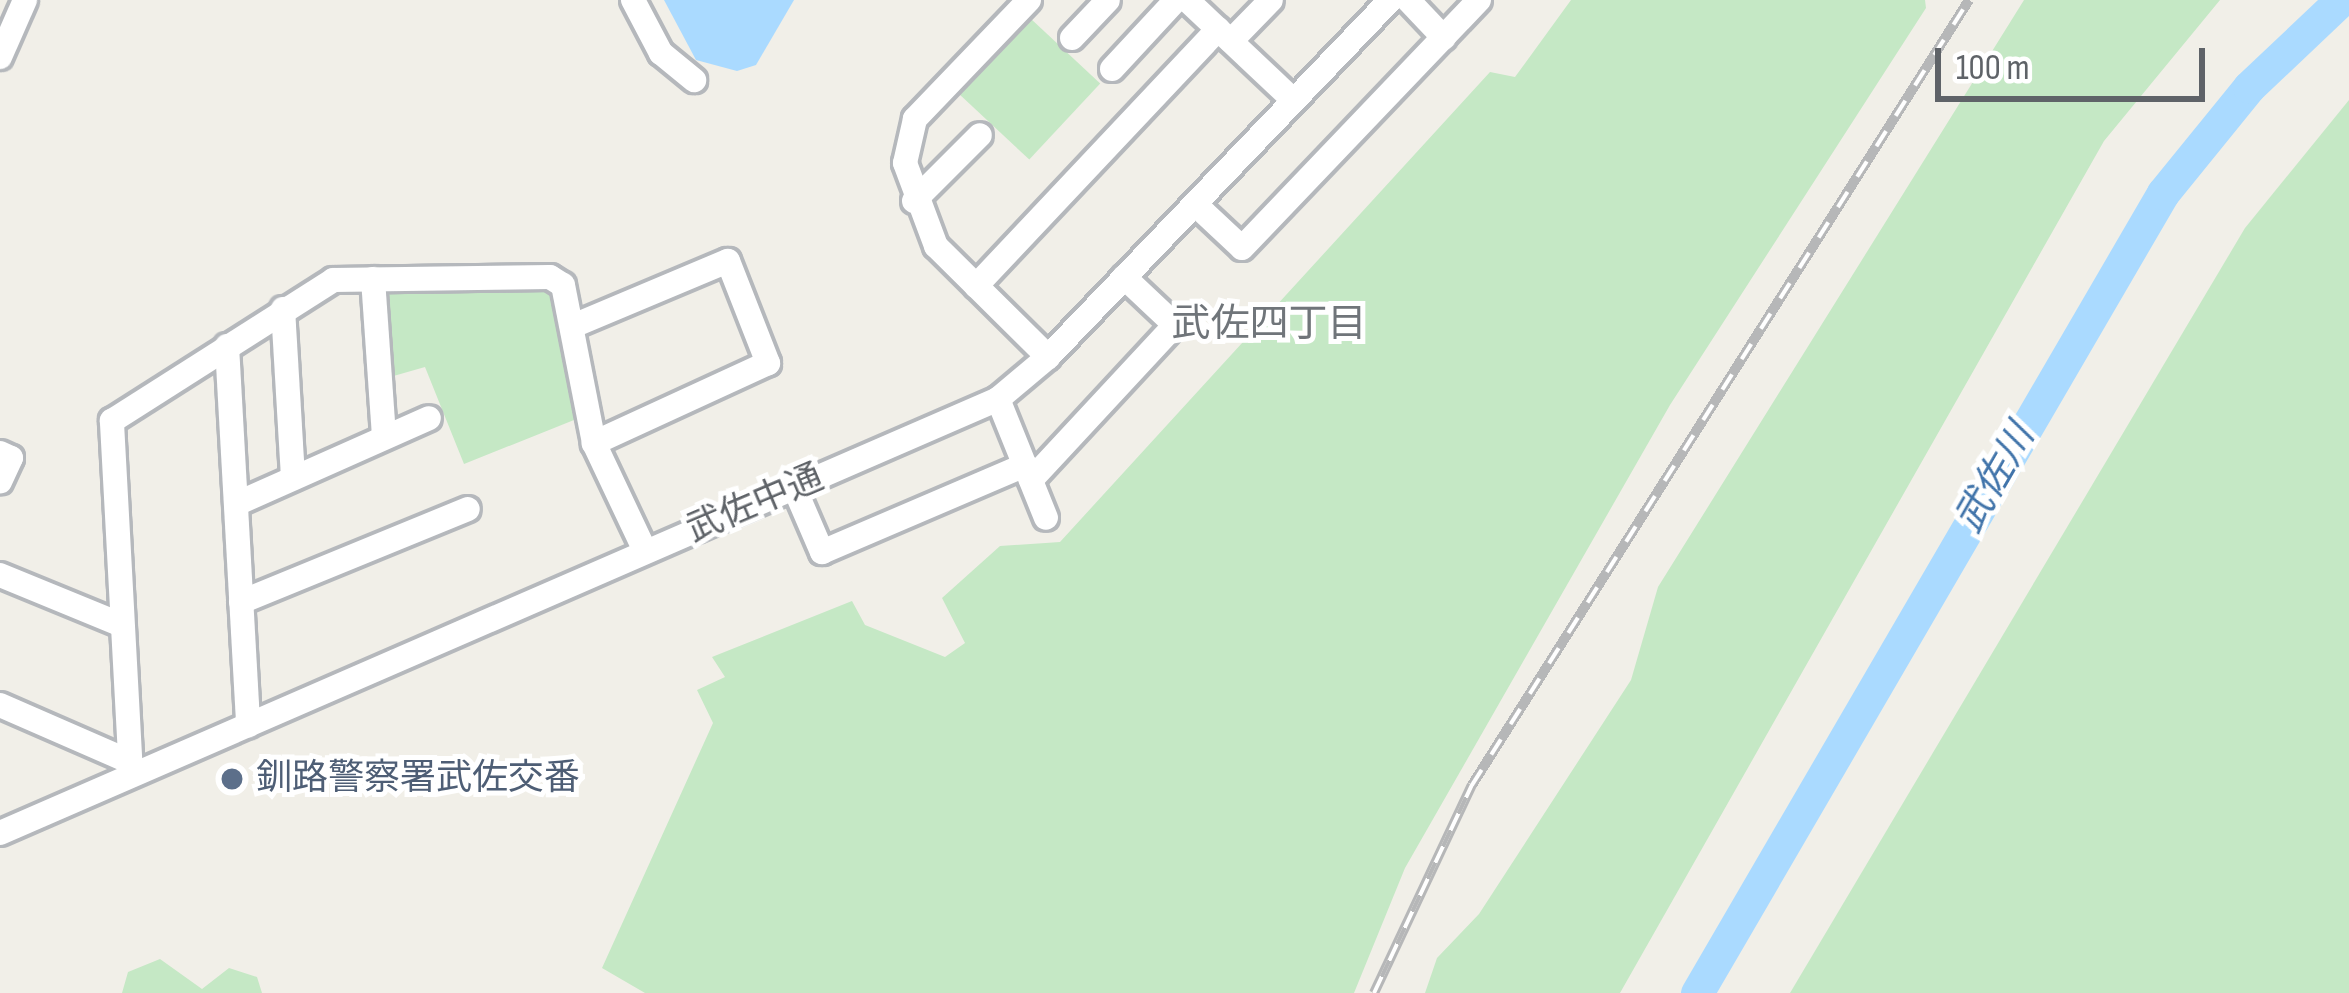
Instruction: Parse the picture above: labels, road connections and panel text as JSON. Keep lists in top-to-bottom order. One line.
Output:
{"streets":{"street":["武佐中通"]},"districts":["武佐四丁目"],"water":["武佐川"],"places":["釧路警察署武佐交番"],"scale_bar":"100 m"}
